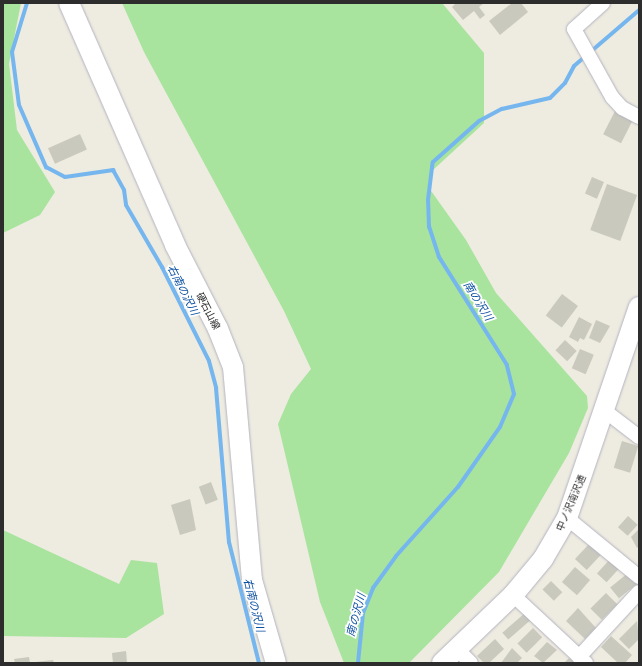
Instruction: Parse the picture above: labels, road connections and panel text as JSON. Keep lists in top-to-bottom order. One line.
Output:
{"streets":{"street":["硬石山線","中ノ沢南沢通"]},"water":["右南の沢川","南の沢川"]}
